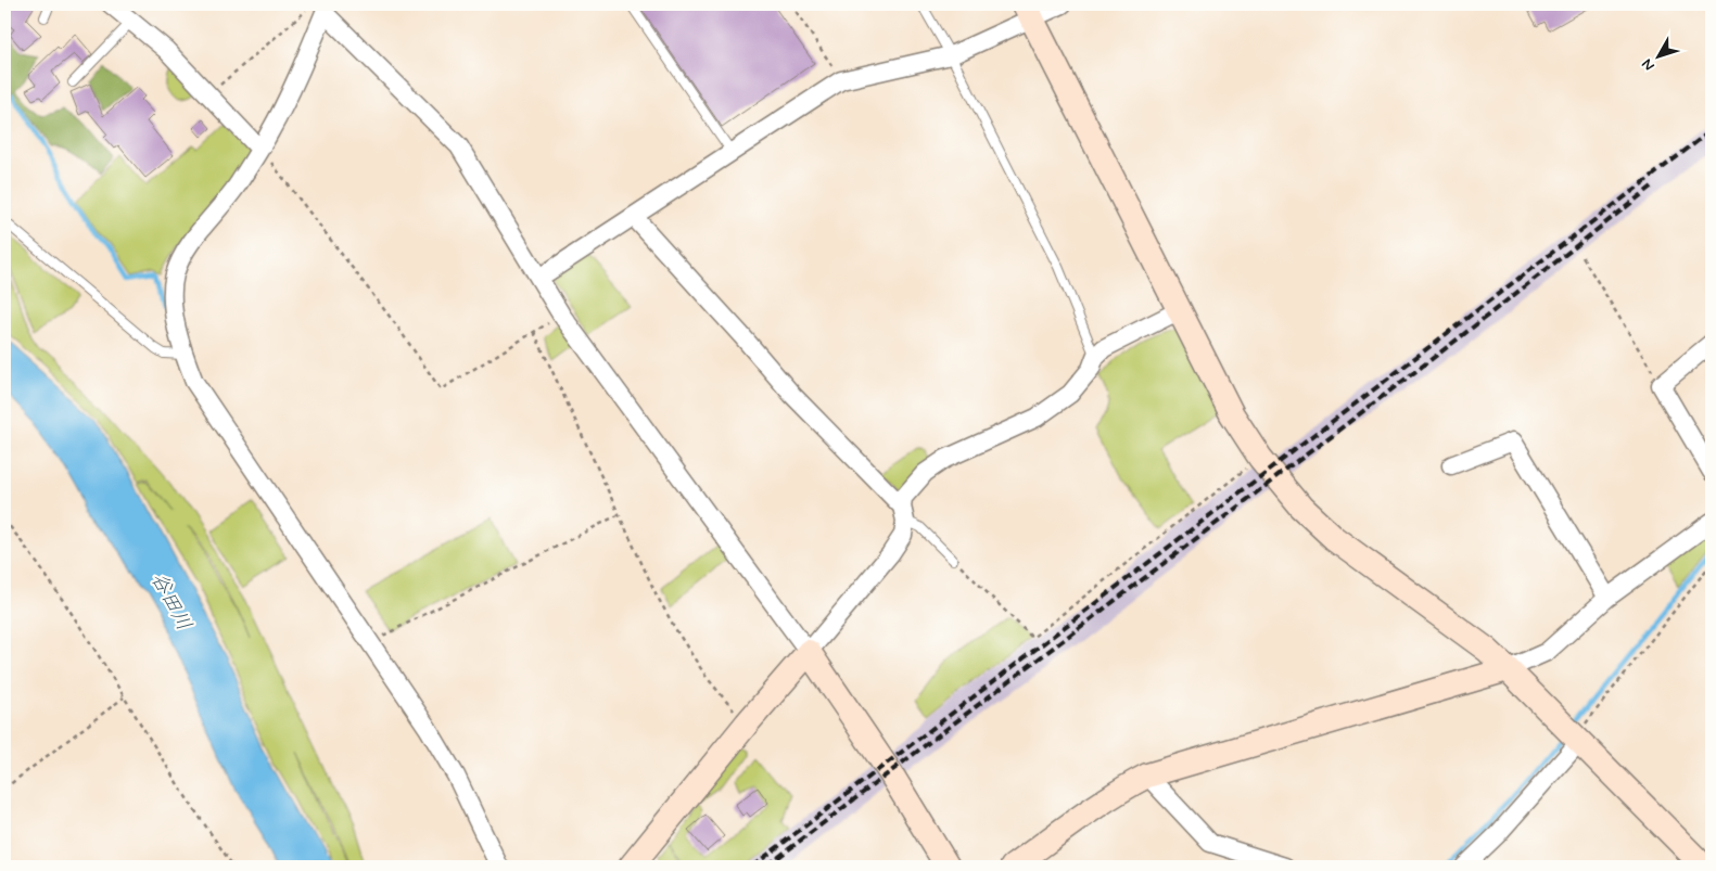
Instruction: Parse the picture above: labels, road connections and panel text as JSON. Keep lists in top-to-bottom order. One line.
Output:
{"water":["谷田川"],"north":"bottom left"}
